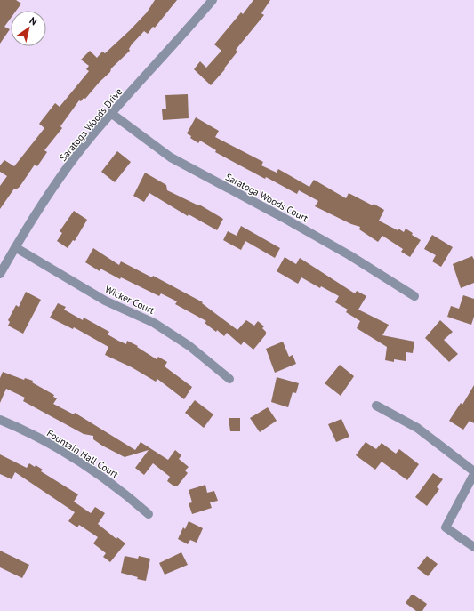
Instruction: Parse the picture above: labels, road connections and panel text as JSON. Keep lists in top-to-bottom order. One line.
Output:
{"streets":{"street":["Saratoga Woods Drive","Saratoga Woods Court","Wicker Court","Fountain Hall Court"]},"crossings":[["Saratoga Woods Drive","Saratoga Woods Court"],["Saratoga Woods Drive","Wicker Court"]],"north":"top right"}
